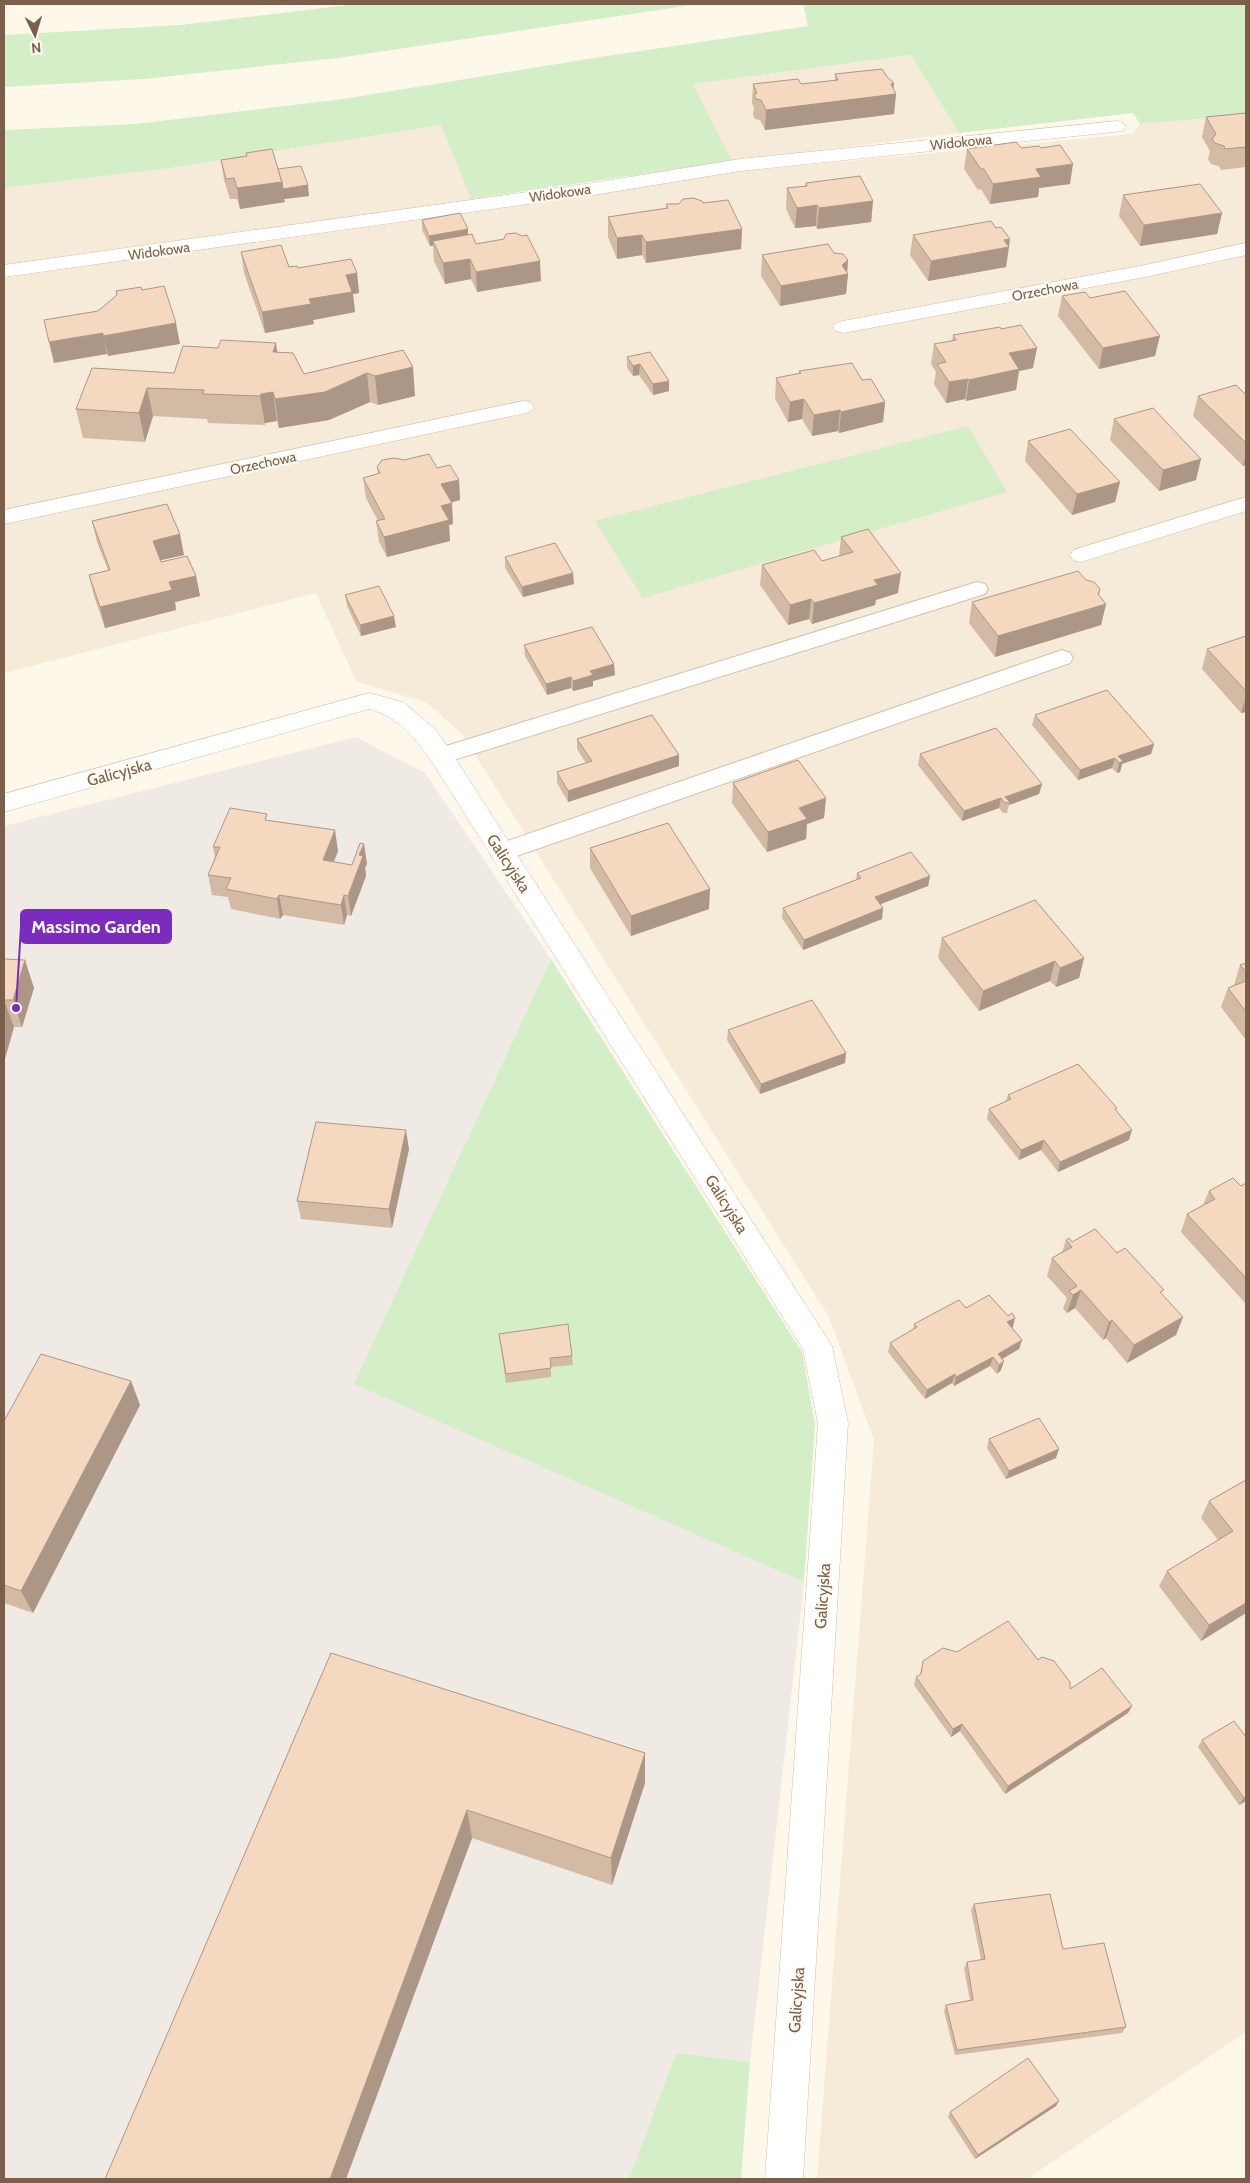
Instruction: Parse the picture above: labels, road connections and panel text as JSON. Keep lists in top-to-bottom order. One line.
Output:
{"streets":{"street":["Widokowa","Orzechowa","Galicyjska"]},"places":["Massimo Garden"],"north":"bottom"}
